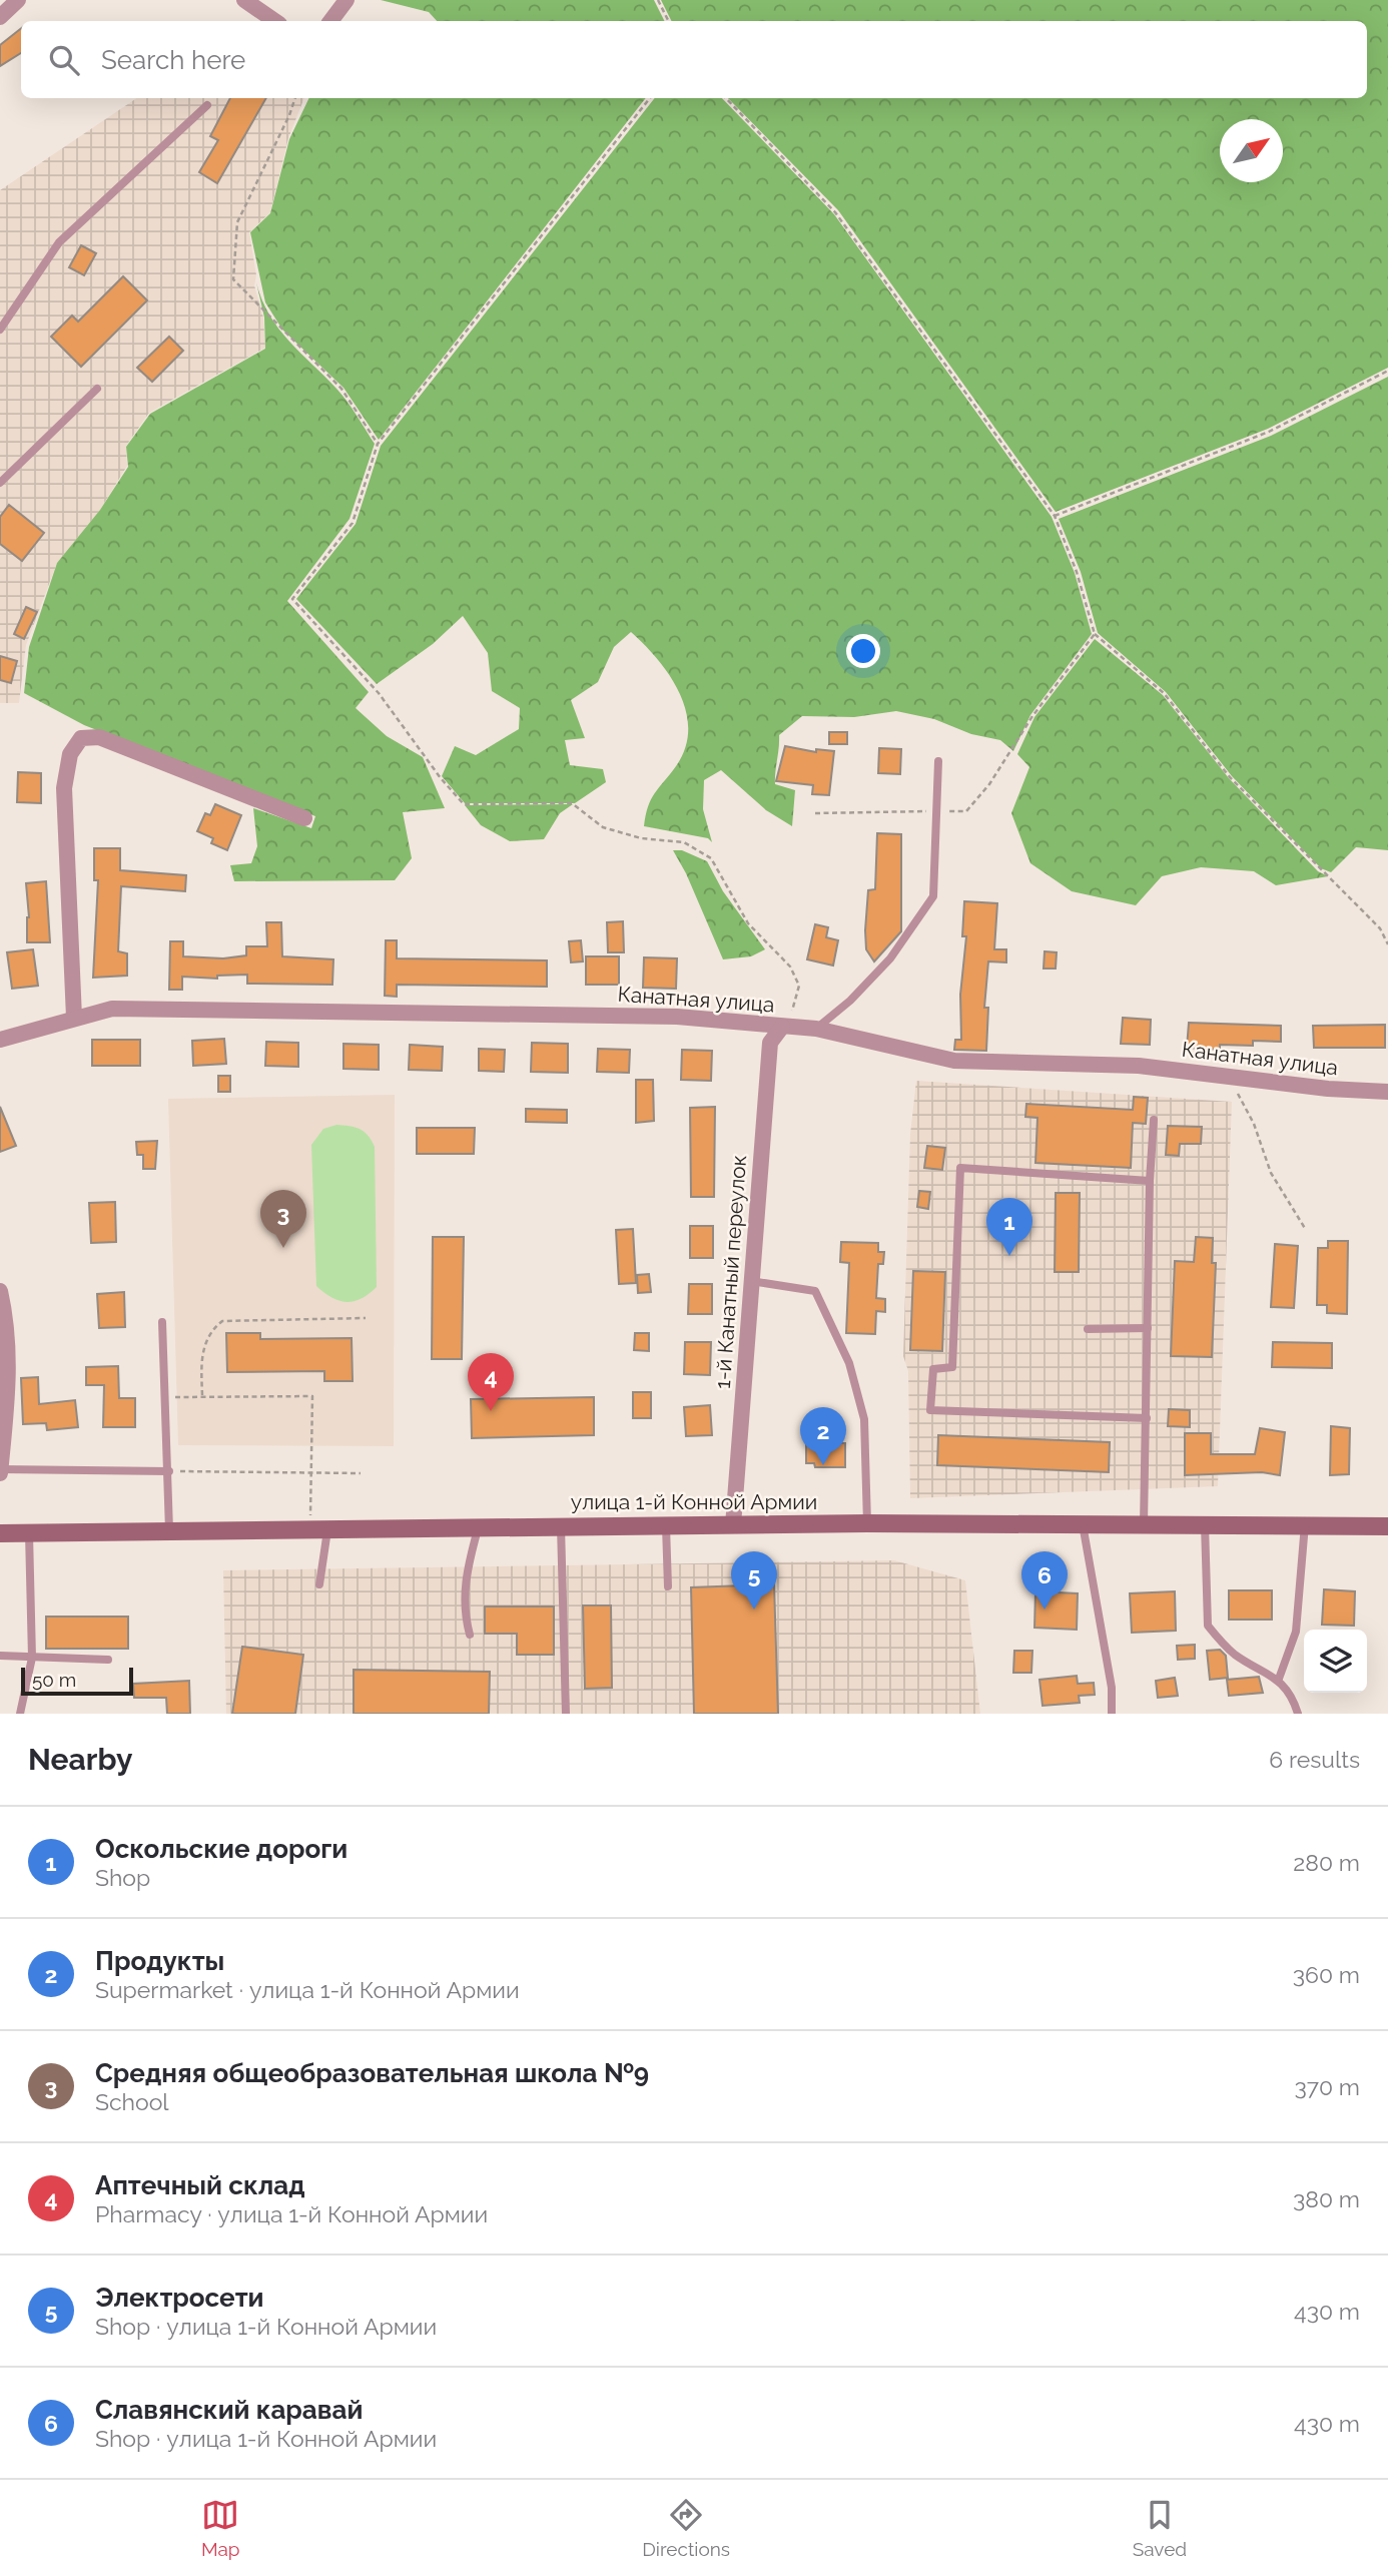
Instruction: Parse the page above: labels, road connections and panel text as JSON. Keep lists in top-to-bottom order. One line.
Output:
{"streets":{"main road":["улица 1-й Конной Армии"],"street":["Канатная улица","1-й Канатный переулок"]},"crossings":[["Канатная улица","1-й Канатный переулок"],["1-й Канатный переулок","улица 1-й Конной Армии"]],"scale_bar":"50 m","north":"top right","page":{"search":"Search here","pins":["3","1","4","2","5","6"],"scale":"50 m","heading":["Nearby","6 results"],"list":[{"mark":"1","name":"Оскольские дороги","note":"Shop","value":"280 m"},{"mark":"2","name":"Продукты","note":"Supermarket · улица 1-й Конной Армии","value":"360 m"},{"mark":"3","name":"Средняя общеобразовательная школа №9","note":"School","value":"370 m"},{"mark":"4","name":"Аптечный склад","note":"Pharmacy · улица 1-й Конной Армии","value":"380 m"},{"mark":"5","name":"Электросети","note":"Shop · улица 1-й Конной Армии","value":"430 m"},{"mark":"6","name":"Славянский каравай","note":"Shop · улица 1-й Конной Армии","value":"430 m"}],"nav":["Map","Directions","Saved"]}}
